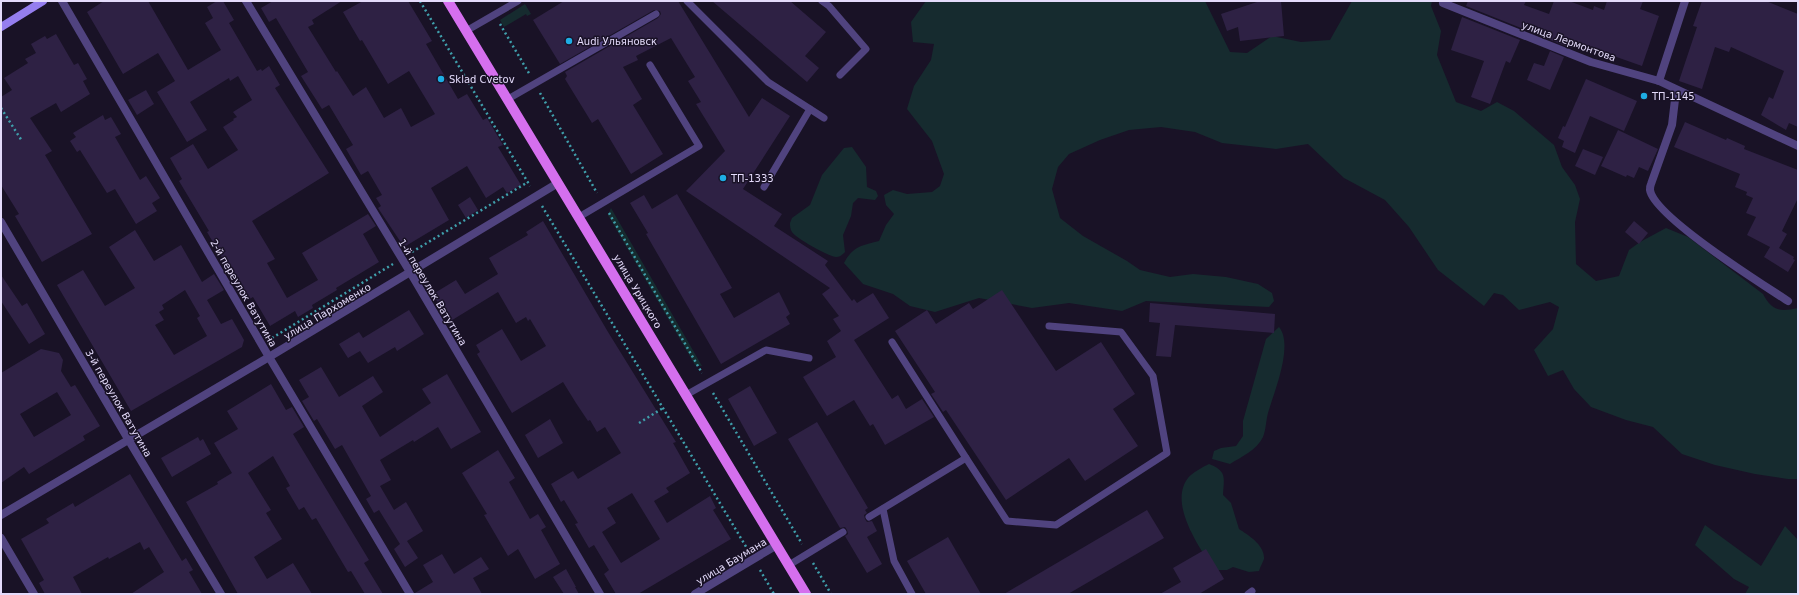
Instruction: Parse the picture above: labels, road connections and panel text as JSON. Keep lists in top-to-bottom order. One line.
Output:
{"streets":{"main road":["улица Урицкого"],"street":["улица Лермонтова","1-й переулок Ватутина","2-й переулок Ватутина","улица Пархоменко","3-й переулок Ватутина","улица Баумана"]},"crossings":[["улица Урицкого","улица Пархоменко"],["улица Урицкого","улица Баумана"],["1-й переулок Ватутина","улица Пархоменко"],["2-й переулок Ватутина","улица Пархоменко"],["улица Пархоменко","3-й переулок Ватутина"]],"places":["Audi Ульяновск","Sklad Cvetov","ТП-1145","ТП-1333"]}
